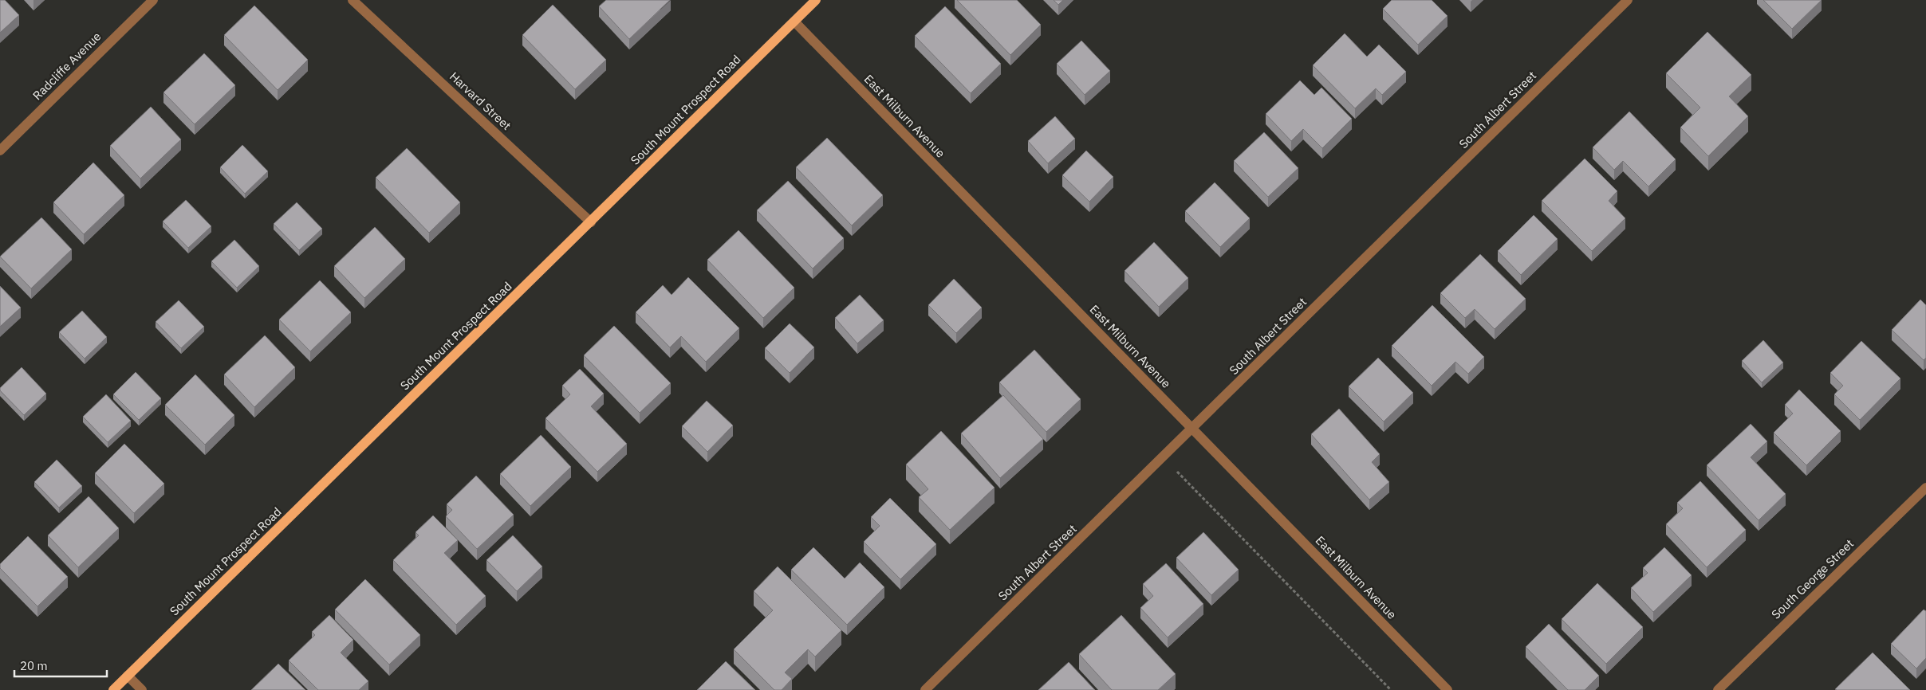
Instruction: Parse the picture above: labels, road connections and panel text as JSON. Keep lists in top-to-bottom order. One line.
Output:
{"streets":{"main road":["South Mount Prospect Road"],"street":["Radcliffe Avenue","Harvard Street","South Albert Street","East Milburn Avenue","South George Street"]},"crossings":[["Harvard Street","South Mount Prospect Road"],["South Mount Prospect Road","East Milburn Avenue"],["South Albert Street","East Milburn Avenue"]],"scale_bar":"20 m"}
